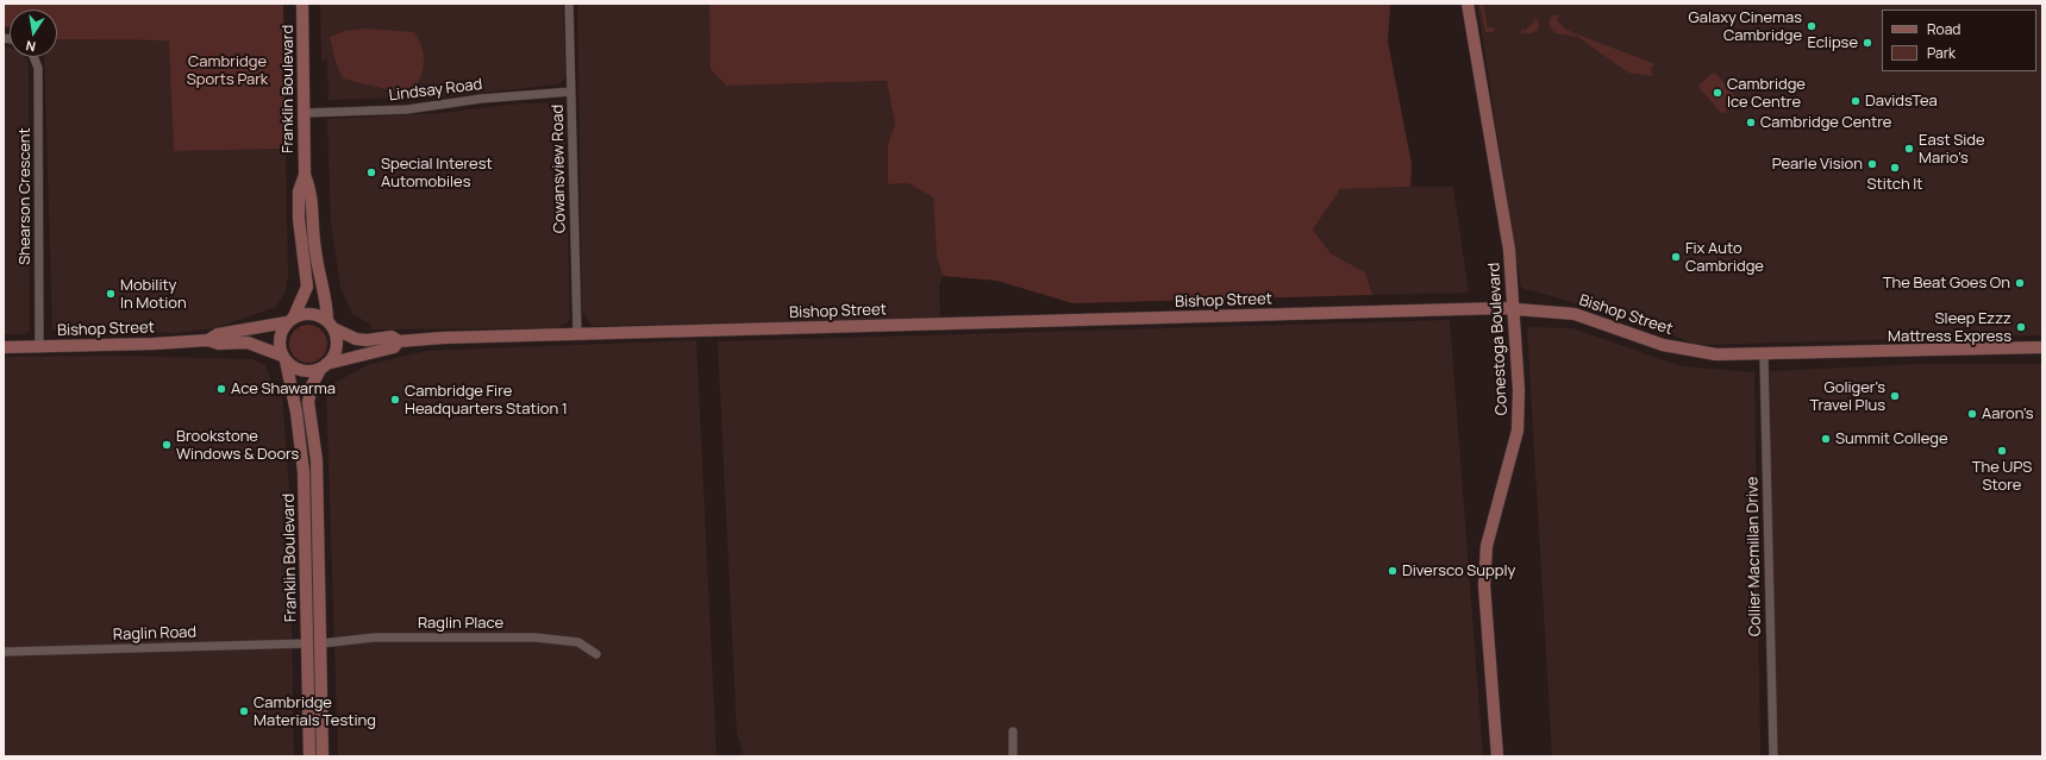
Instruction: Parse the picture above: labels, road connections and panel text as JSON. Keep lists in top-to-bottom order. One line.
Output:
{"streets":{"main road":["Franklin Boulevard","Bishop Street","Conestoga Boulevard"],"street":["Lindsay Road","Cowansview Road","Shearson Crescent","Collier Macmillan Drive","Raglin Place","Raglin Road"]},"crossings":[["Franklin Boulevard","Lindsay Road"],["Franklin Boulevard","Bishop Street"],["Franklin Boulevard","Raglin Place"],["Franklin Boulevard","Raglin Road"],["Lindsay Road","Cowansview Road"],["Cowansview Road","Bishop Street"],["Shearson Crescent","Bishop Street"],["Bishop Street","Conestoga Boulevard"],["Bishop Street","Collier Macmillan Drive"]],"parks":["Cambridge Sports Park"],"places":["Galaxy Cinemas Cambridge","Eclipse","Cambridge Ice Centre","DavidsTea","Cambridge Centre","East Side Mario's","Pearle Vision","Stitch It","Special Interest Automobiles","Fix Auto Cambridge","The Beat Goes On","Mobility In Motion","Sleep Ezzz Mattress Express","Ace Shawarma","Goliger's Travel Plus","Cambridge Fire Headquarters Station 1","Aaron's","Summit College","Brookstone Windows & Doors","The UPS Store","Diversco Supply","Cambridge Materials Testing"],"legend":["Road","Park"],"north":"bottom"}
